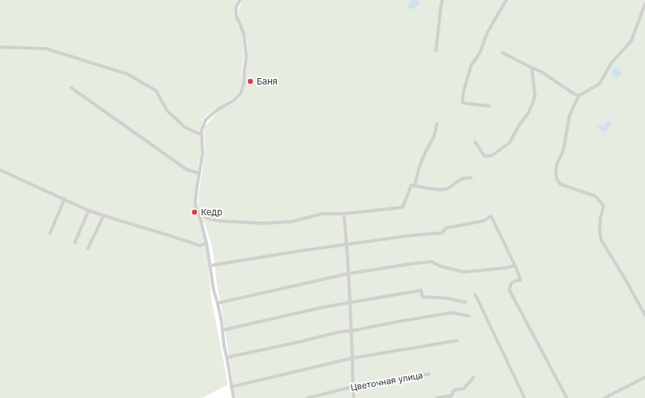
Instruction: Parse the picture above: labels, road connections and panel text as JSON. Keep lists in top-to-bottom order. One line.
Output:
{"streets":{"street":["Цветочная улица"]},"places":["Баня","Кедр"]}
